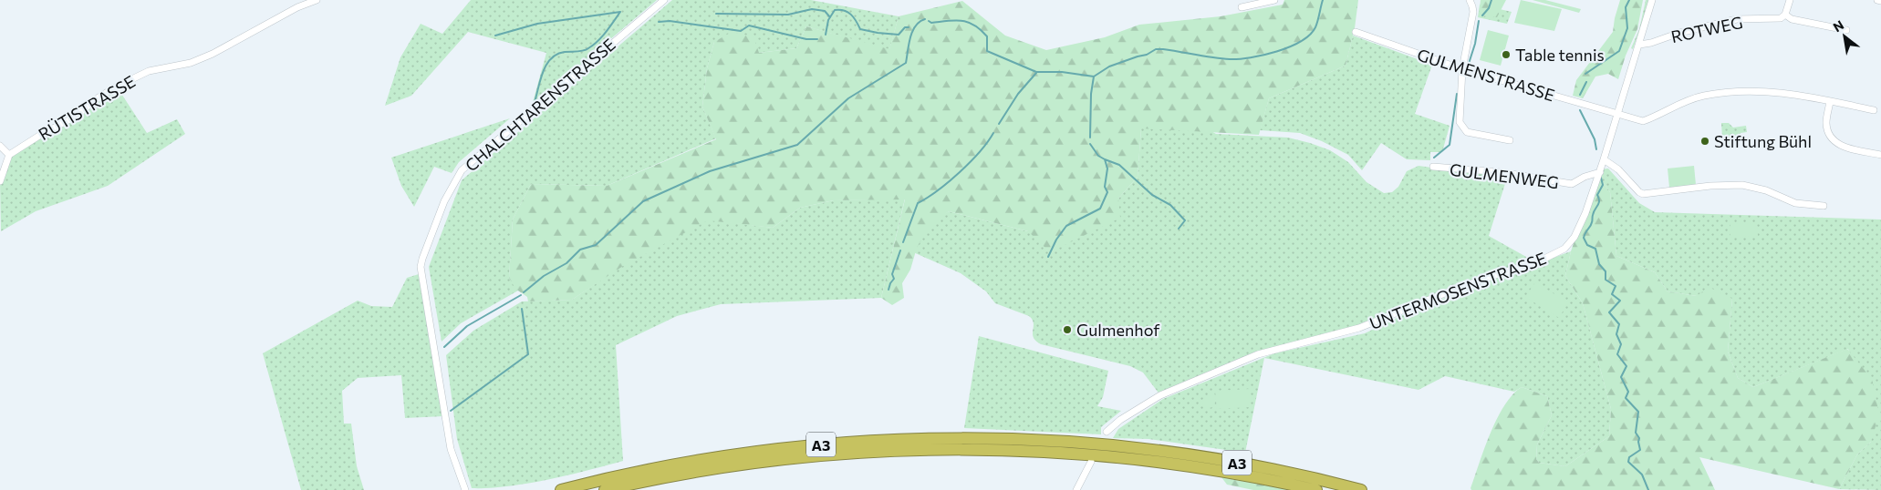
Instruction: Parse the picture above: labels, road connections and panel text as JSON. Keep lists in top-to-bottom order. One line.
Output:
{"streets":{"highway":["A3"],"street":["ROTWEG","GULMENSTRASSE","CHALCHTARENSTRASSE","RÜTISTRASSE","GULMENWEG","UNTERMOSENSTRASSE"]},"crossings":[["ROTWEG","UNTERMOSENSTRASSE"],["GULMENSTRASSE","UNTERMOSENSTRASSE"],["GULMENWEG","UNTERMOSENSTRASSE"]],"places":["Table tennis","Stiftung Bühl","Gulmenhof"],"north":"top left"}
